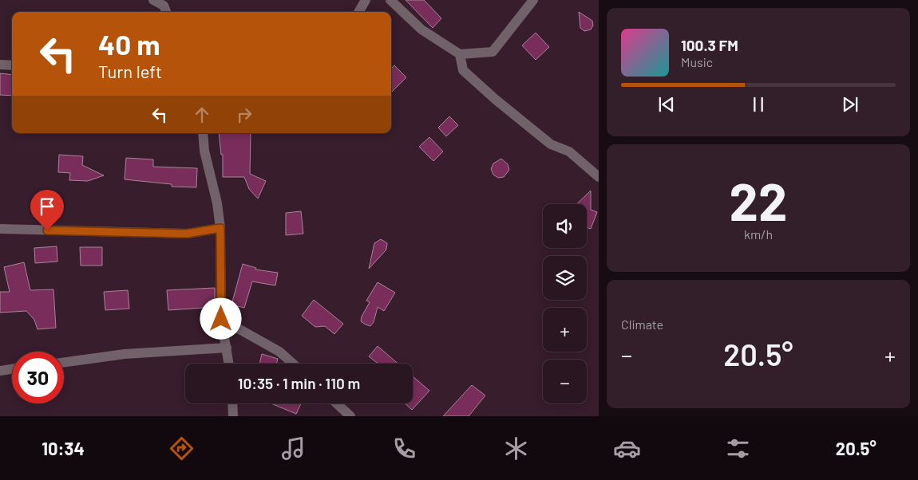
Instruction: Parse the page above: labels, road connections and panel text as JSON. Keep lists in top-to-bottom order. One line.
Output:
{"page":{"turn":["40 m","Turn left"],"song":["100.3 FM","Music"],"tile":[["22","km/h"],"Climate"],"map_buttons":["+","−"],"heat":["−","20.5°","+"],"limit":"30","trip":"10:35 · 1 min · 110 m","tabs":["10:34","20.5°"]}}
